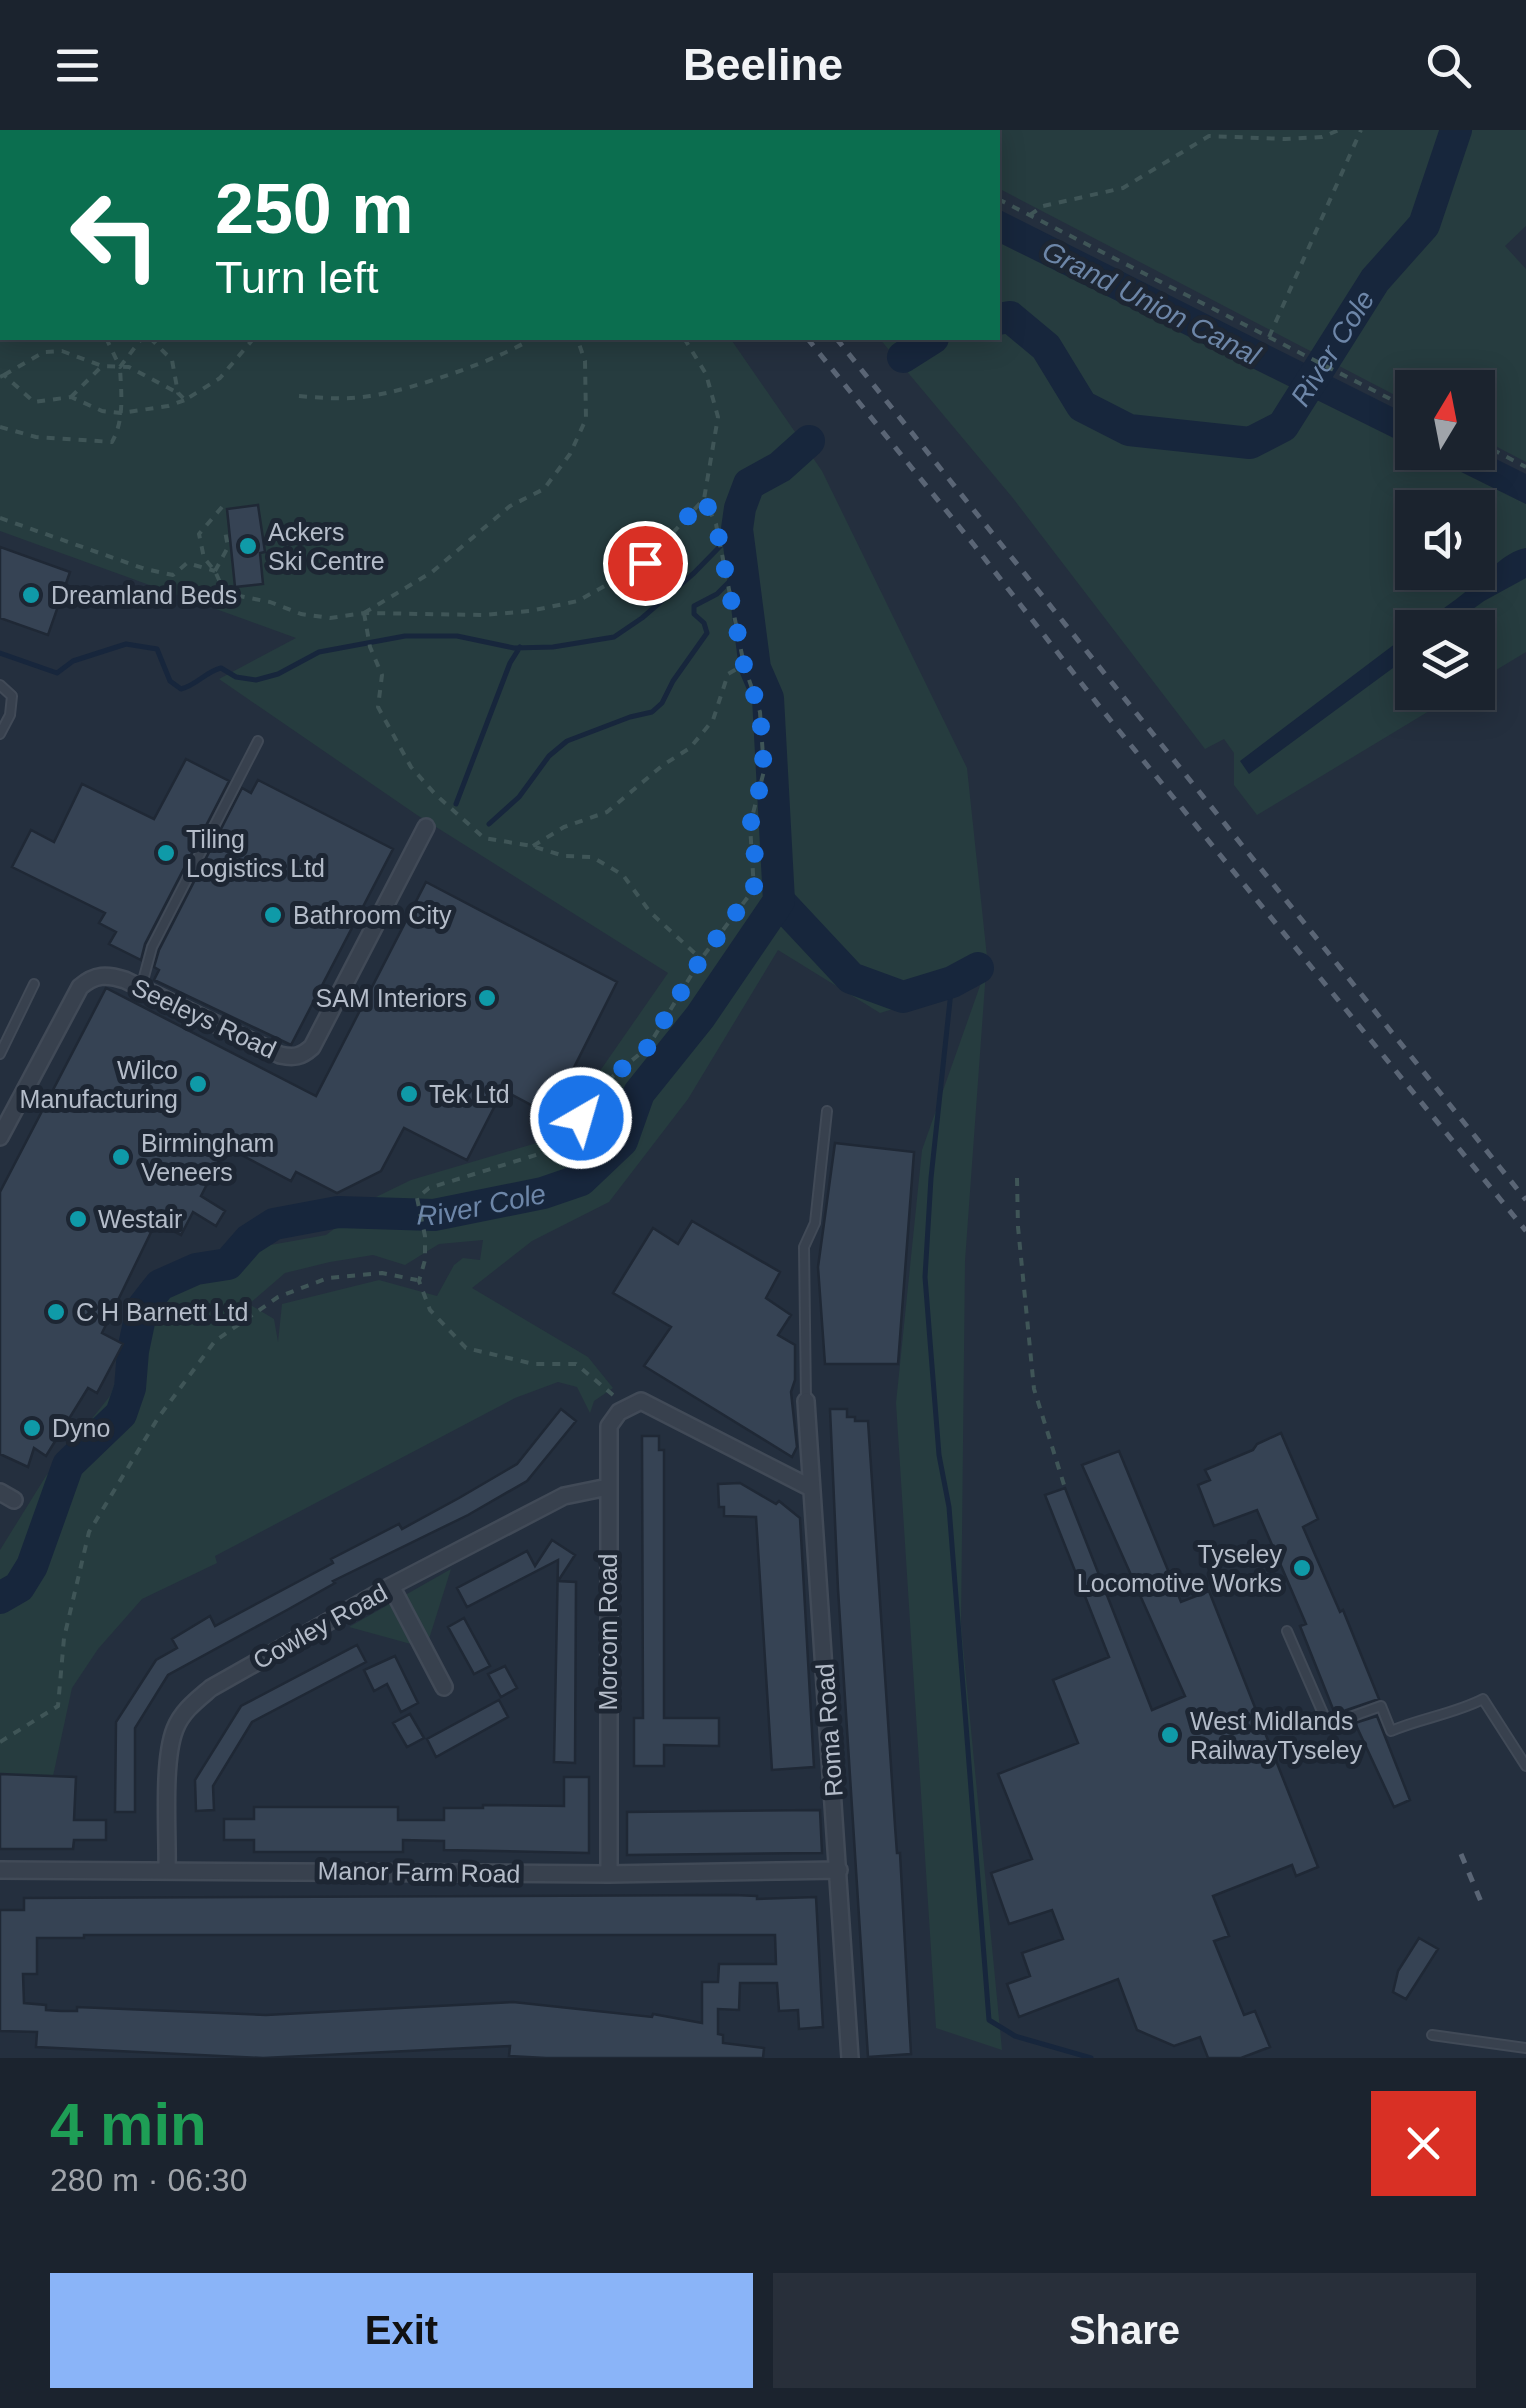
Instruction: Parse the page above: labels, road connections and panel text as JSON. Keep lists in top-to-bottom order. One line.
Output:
{"streets":{"street":["Seeleys Road","Cowley Road","Morcom Road","Roma Road","Manor Farm Road"]},"crossings":[["Cowley Road","Morcom Road"],["Cowley Road","Manor Farm Road"],["Morcom Road","Manor Farm Road"],["Roma Road","Manor Farm Road"]],"water":["Grand Union Canal","River Cole"],"places":["Ackers Ski Centre","Dreamland Beds","Tiling Logistics Ltd","Bathroom City","SAM Interiors","Wilco Manufacturing","Tek Ltd","Birmingham Veneers","Westair","C H Barnett Ltd","Dyno","Tyseley Locomotive Works","West Midlands RailwayTyseley"],"north":"top","page":{"header":"Beeline","turn":["250 m","Turn left"],"heading":["4 min","280 m · 06:30"],"buttons":["Exit","Share"]}}
